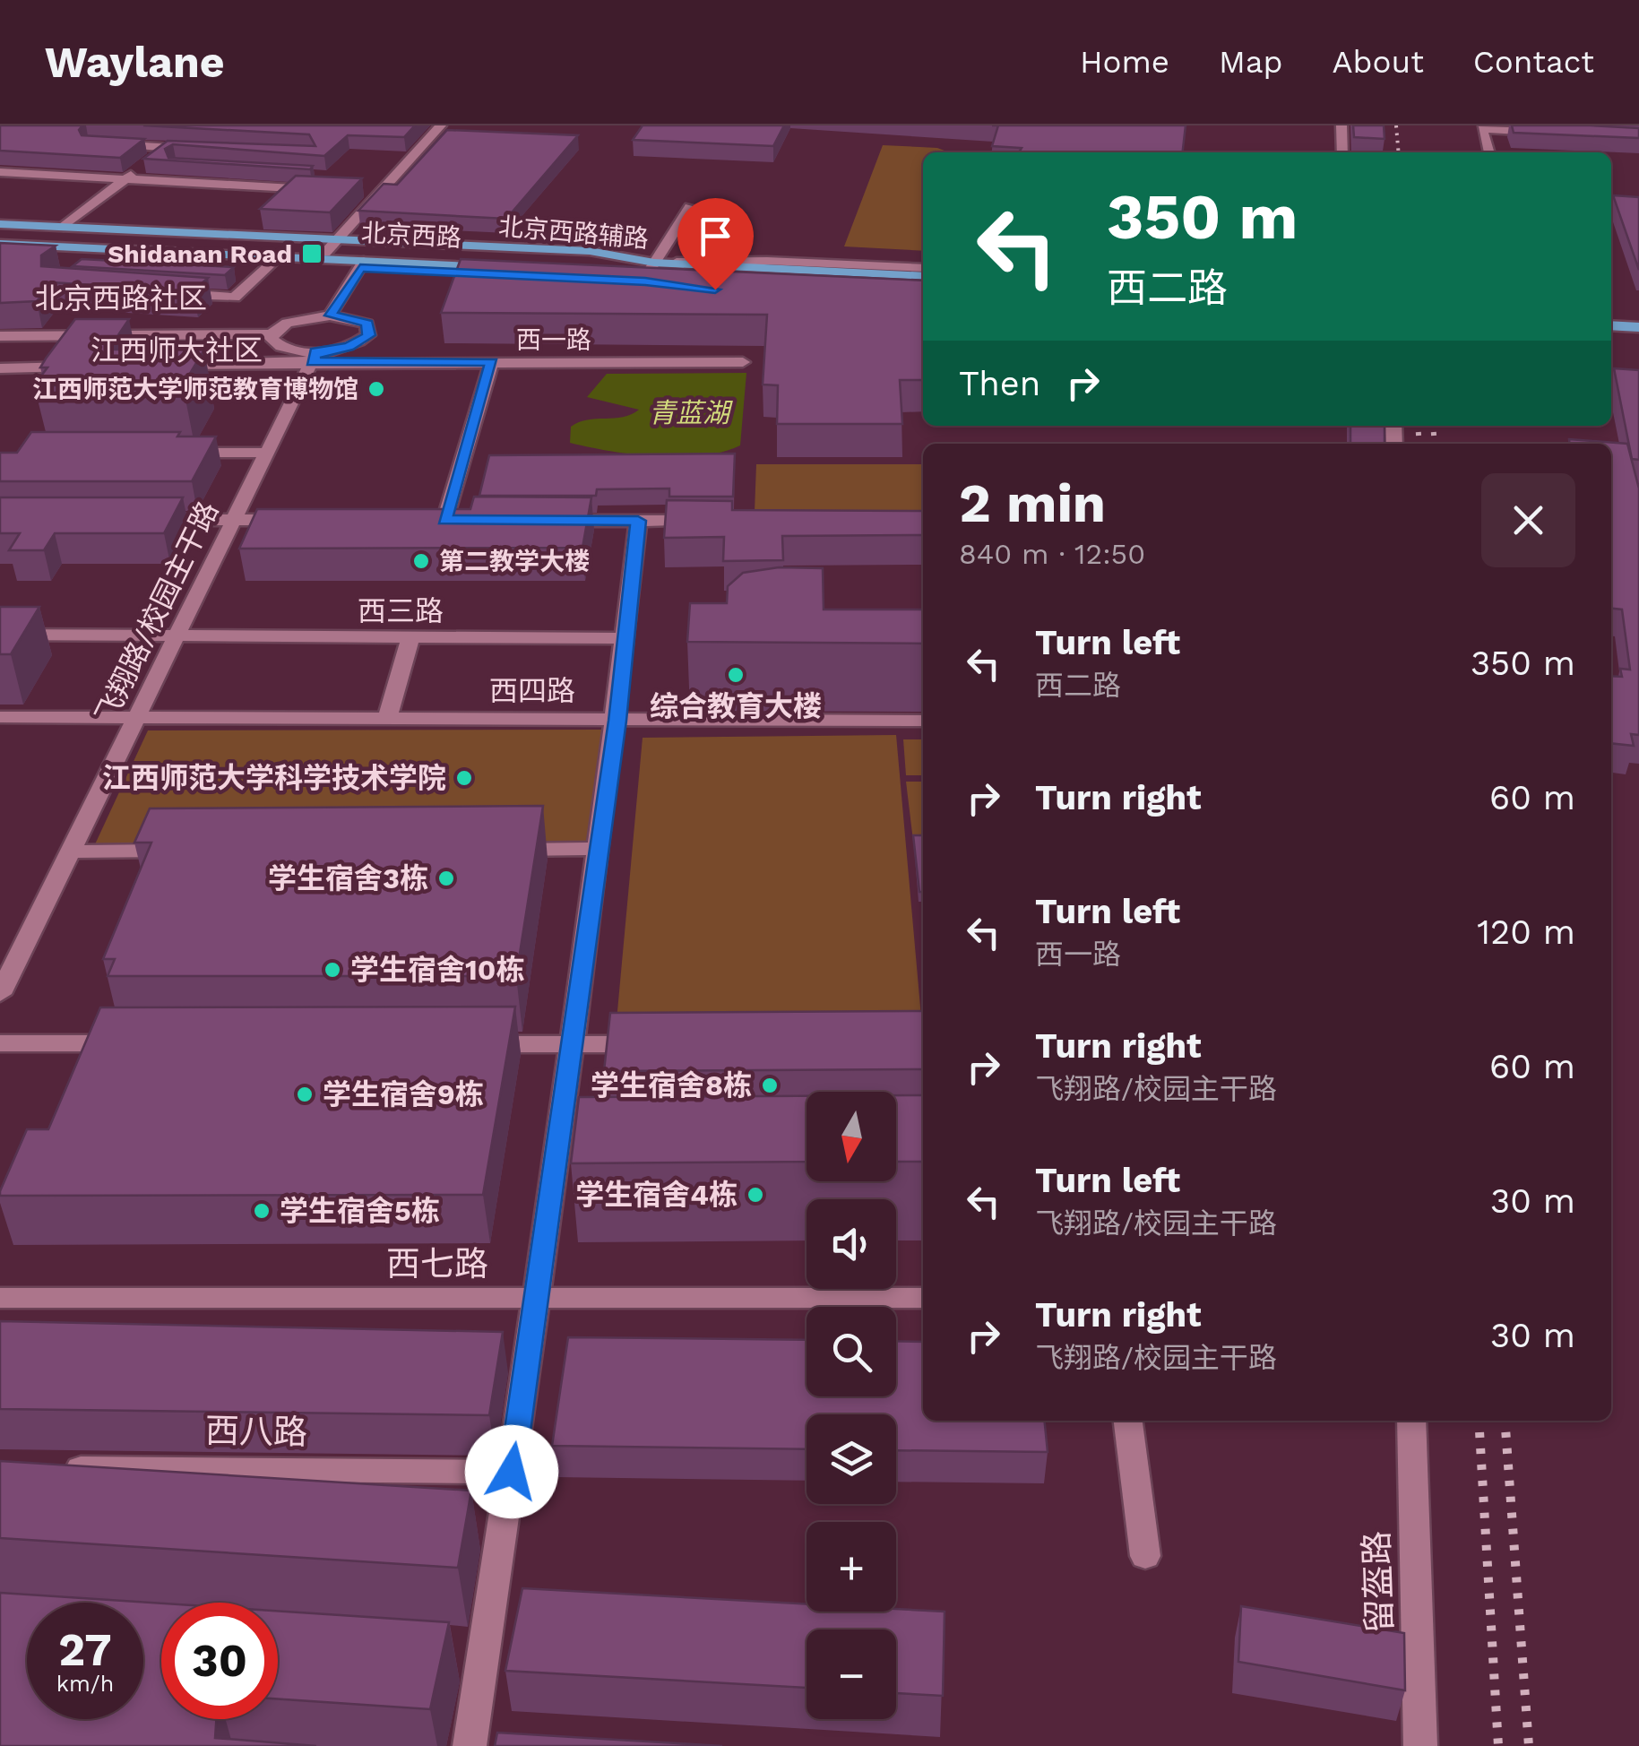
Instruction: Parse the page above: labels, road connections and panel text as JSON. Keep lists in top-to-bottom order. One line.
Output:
{"streets":{"main road":["北京西路辅路","北京西路"],"street":["西一路","西三路","飞翔路/校园主干路","西四路","西七路","西八路","留盔路"]},"crossings":[["北京西路辅路","北京西路"],["西一路","飞翔路/校园主干路"],["西三路","飞翔路/校园主干路"],["飞翔路/校园主干路","西四路"]],"districts":["北京西路社区","江西师大社区"],"water":["青蓝湖"],"places":{"transit":["Shidanan Road"],"other":["江西师范大学师范教育博物馆","第二教学大楼","综合教育大楼","江西师范大学科学技术学院","学生宿舍3栋","学生宿舍10栋","学生宿舍8栋","学生宿舍9栋","学生宿舍4栋","学生宿舍5栋"]},"north":"bottom","page":{"header":"Waylane","nav":["Home","Map","About","Contact"],"turn":["350 m","西二路"],"then":"Then","heading":["2 min","840 m · 12:50"],"list":[{"name":"Turn left","note":"西二路","value":"350 m"},{"name":"Turn right","value":"60 m"},{"name":"Turn left","note":"西一路","value":"120 m"},{"name":"Turn right","note":"飞翔路/校园主干路","value":"60 m"},{"name":"Turn left","note":"飞翔路/校园主干路","value":"30 m"},{"name":"Turn right","note":"飞翔路/校园主干路","value":"30 m"}],"map_buttons":["+","−"],"speed":"27 km/h","limit":"30"}}
